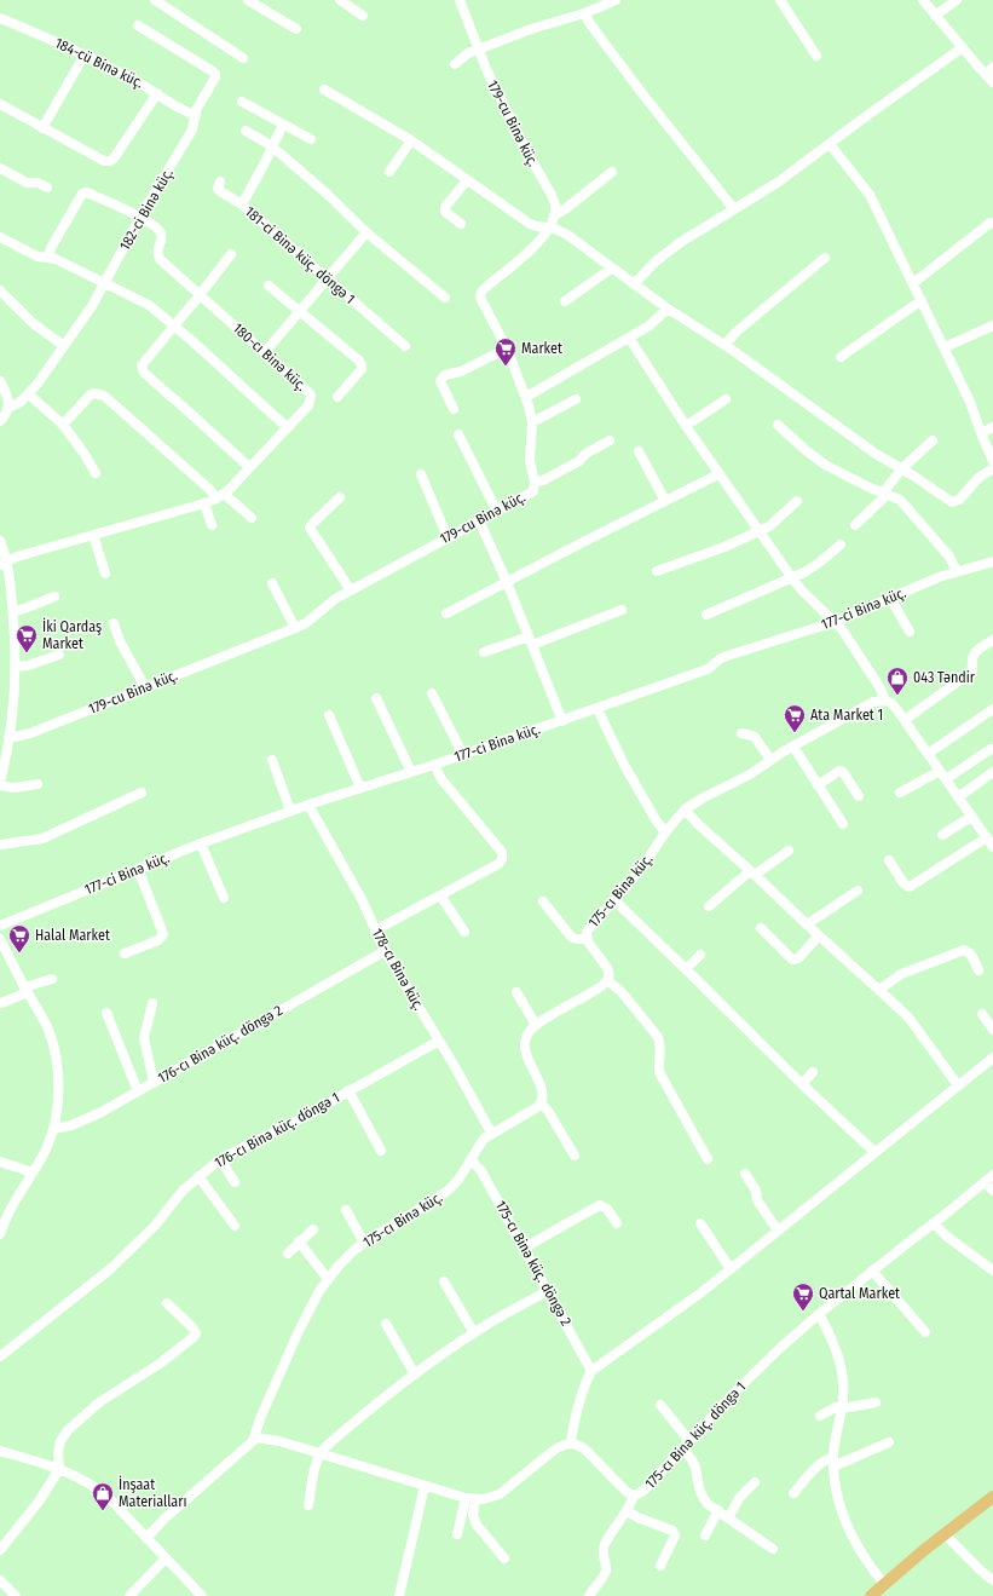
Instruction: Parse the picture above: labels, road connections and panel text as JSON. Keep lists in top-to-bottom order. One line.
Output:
{"streets":{"street":["184-cü Binə küç.","179-cu Binə küç.","182-ci Binə küç.","181-ci Binə küç. döngə 1","180-cı Binə küç.","177-ci Binə küç.","175-cı Binə küç.","178-cı Binə küç.","176-cı Binə küç. döngə 2","176-cı Binə küç. döngə 1","175-cı Binə küç. döngə 2","175-cı Binə küç. döngə 1"]},"crossings":[["184-cü Binə küç.","182-ci Binə küç."],["182-ci Binə küç.","180-cı Binə küç."],["177-ci Binə küç.","178-cı Binə küç."],["175-cı Binə küç.","178-cı Binə küç."],["175-cı Binə küç.","175-cı Binə küç. döngə 2"],["178-cı Binə küç.","176-cı Binə küç. döngə 2"],["178-cı Binə küç.","176-cı Binə küç. döngə 1"]],"places":{"supermarket":["Market","İki Qardaş Market","Ata Market 1","Halal Market","Qartal Market"],"shop":["043 Təndir","İnşaat Materialları"]}}
